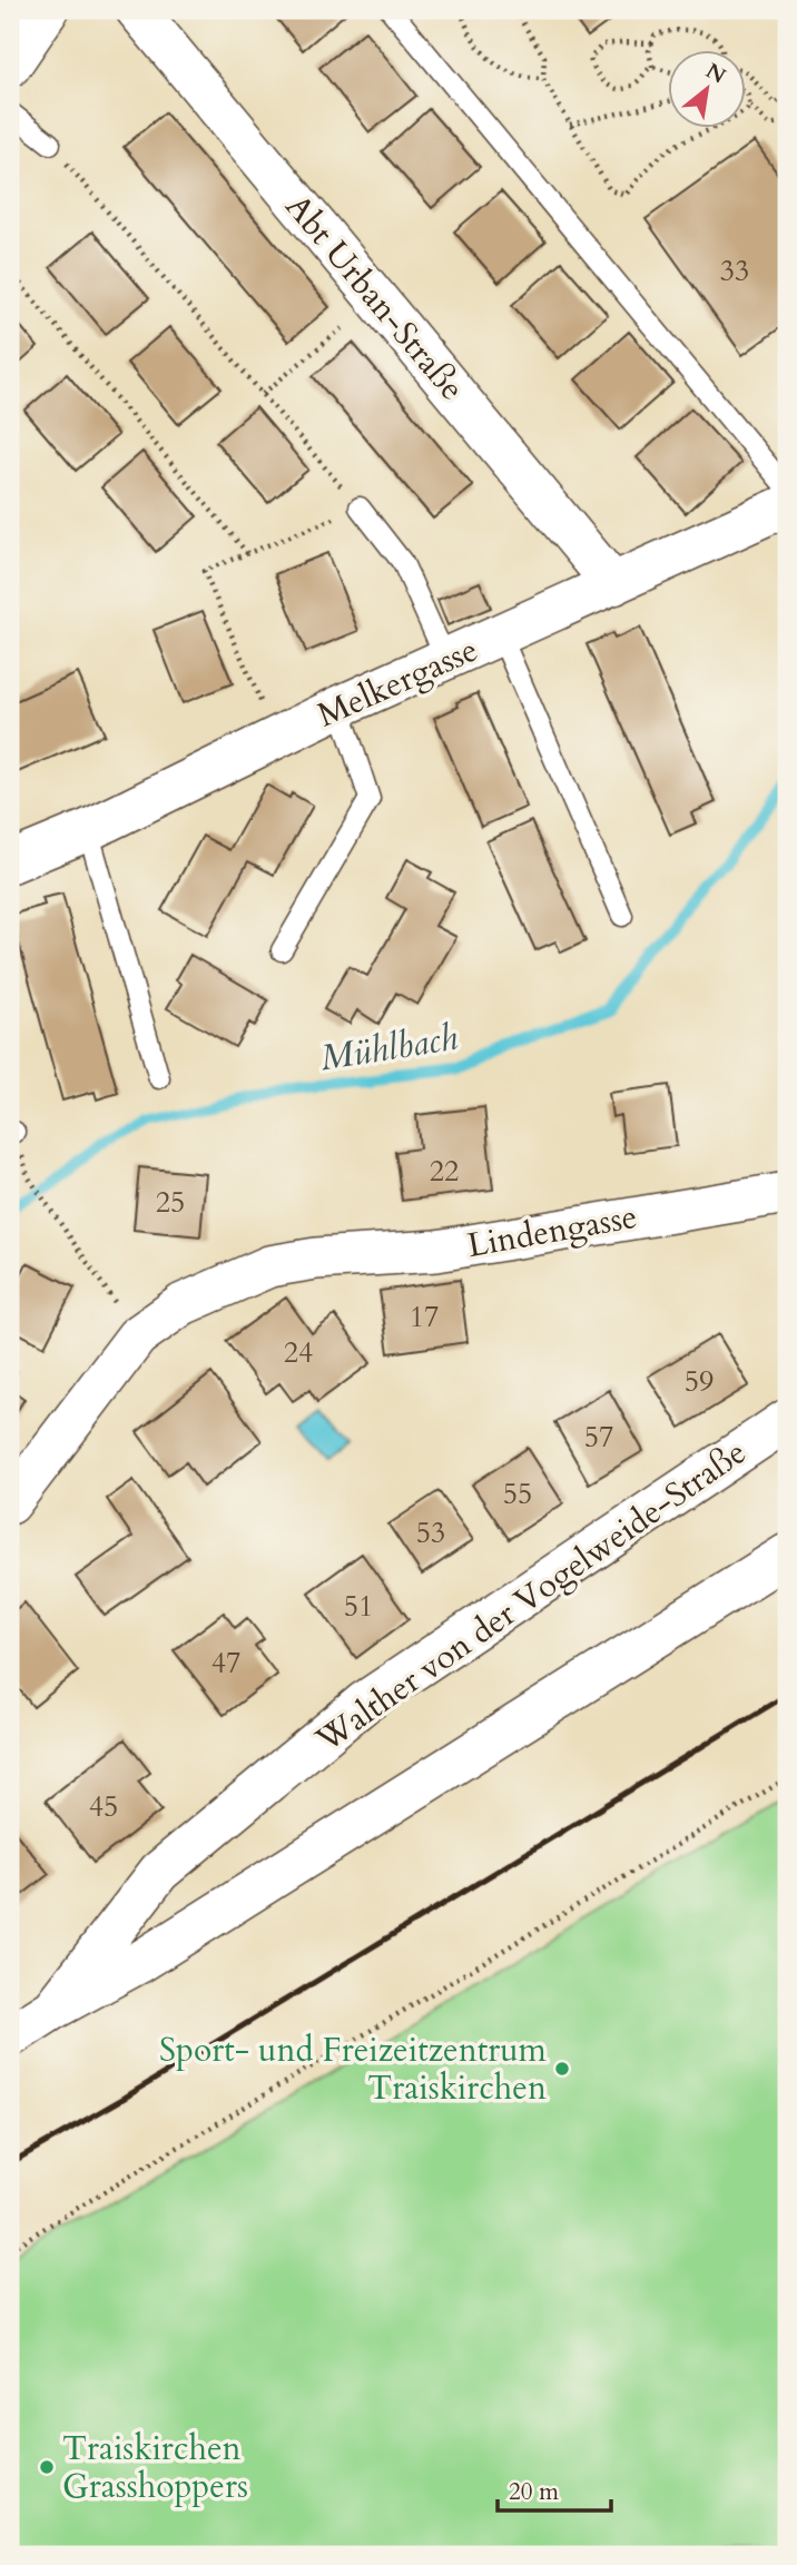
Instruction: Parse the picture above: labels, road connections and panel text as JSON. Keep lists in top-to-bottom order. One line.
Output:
{"streets":{"street":["Abt Urban-Straße","Melkergasse","Lindengasse","Walther von der Vogelweide-Straße"]},"crossings":[["Abt Urban-Straße","Melkergasse"]],"water":["Mühlbach"],"places":["Sport- und Freizeitzentrum Traiskirchen","Traiskirchen Grasshoppers"],"house_numbers":["33","22","25","17","24","59","57","55","53","51","47","45"],"scale_bar":"20 m","north":"top right"}
